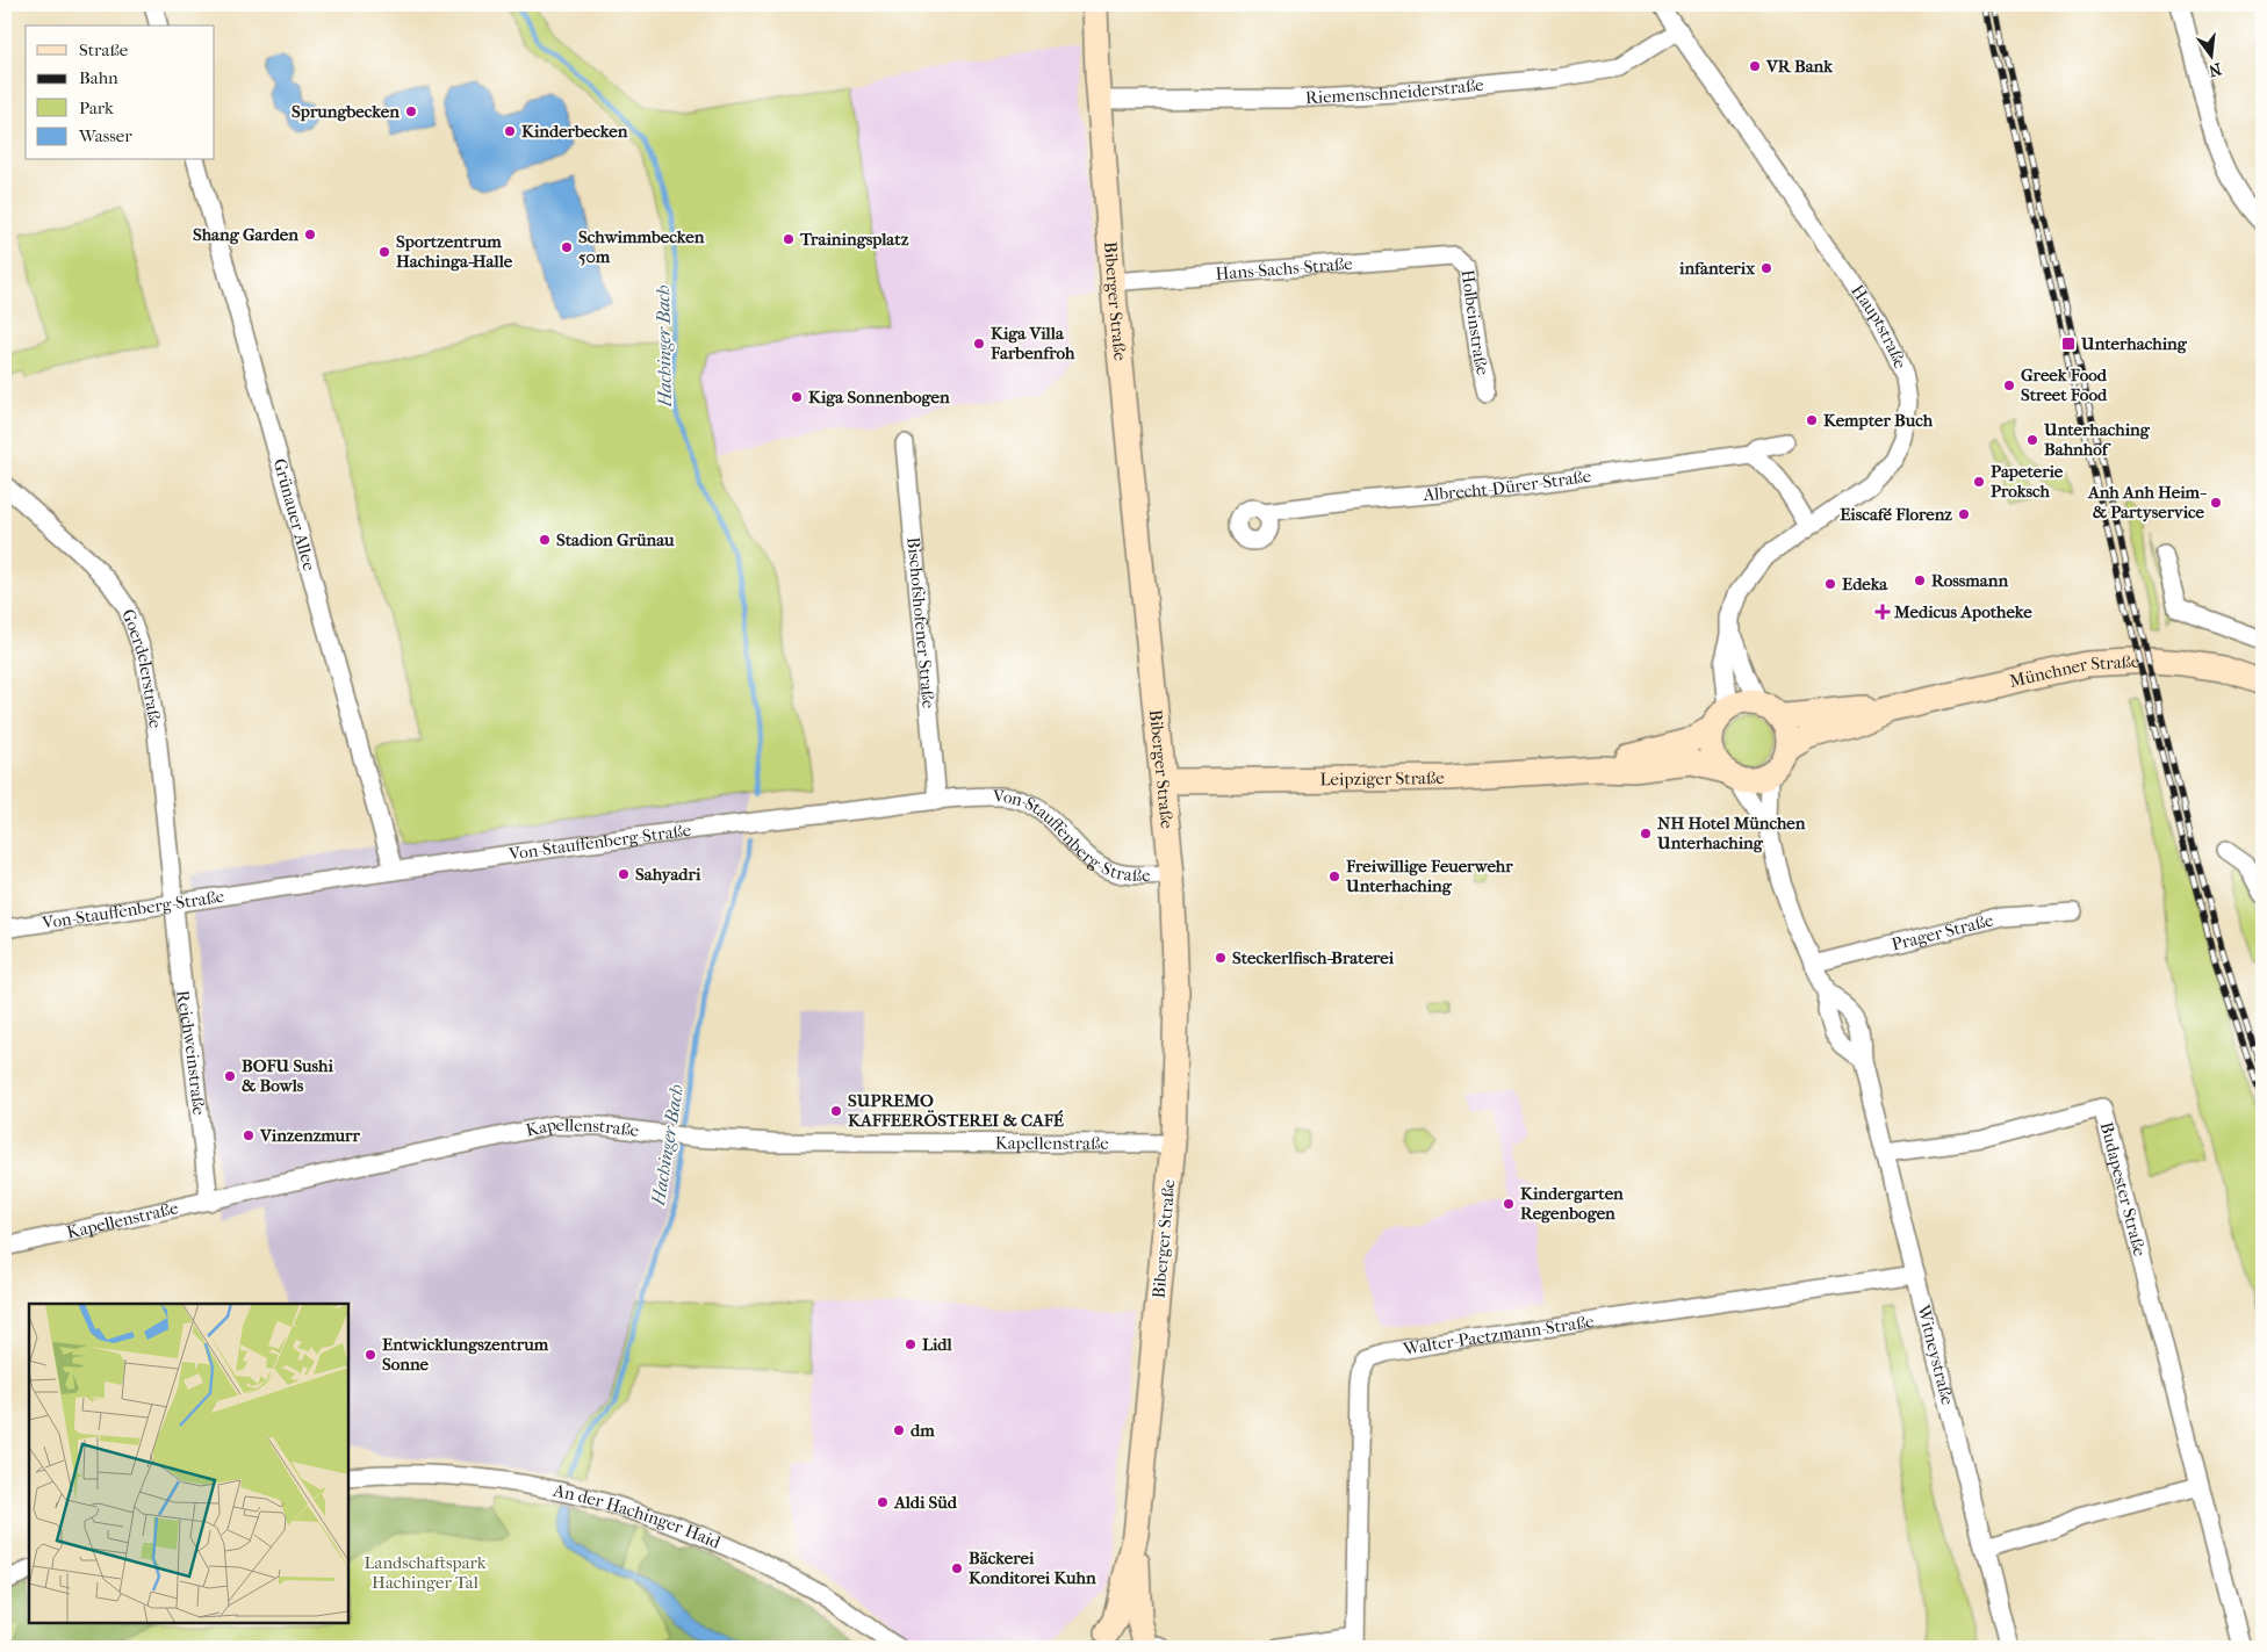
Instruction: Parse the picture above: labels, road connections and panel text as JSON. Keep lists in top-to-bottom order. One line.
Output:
{"streets":{"main road":["Biberger Straße","Münchner Straße","Leipziger Straße"],"street":["Riemenschneiderstraße","Hans-Sachs-Straße","Holbeinstraße","Hauptstraße","Albrecht-Dürer-Straße","Grünauer Allee","Bischofshofener Straße","Goerdelerstraße","Von-Stauffenberg-Straße","Prager Straße","Reichweinstraße","Kapellenstraße","Budapester Straße","Walter-Paetzmann-Straße","Witneystraße","An der Hachinger Haid"]},"crossings":[["Riemenschneiderstraße","Biberger Straße"],["Riemenschneiderstraße","Hauptstraße"],["Hans-Sachs-Straße","Biberger Straße"],["Hans-Sachs-Straße","Holbeinstraße"],["Biberger Straße","Leipziger Straße"],["Biberger Straße","Von-Stauffenberg-Straße"],["Biberger Straße","Kapellenstraße"],["Hauptstraße","Münchner Straße"],["Hauptstraße","Leipziger Straße"],["Hauptstraße","Witneystraße"],["Grünauer Allee","Von-Stauffenberg-Straße"],["Bischofshofener Straße","Von-Stauffenberg-Straße"],["Goerdelerstraße","Von-Stauffenberg-Straße"],["Goerdelerstraße","Reichweinstraße"],["Münchner Straße","Leipziger Straße"],["Münchner Straße","Witneystraße"],["Leipziger Straße","Witneystraße"],["Von-Stauffenberg-Straße","Reichweinstraße"],["Prager Straße","Witneystraße"],["Reichweinstraße","Kapellenstraße"],["Budapester Straße","Witneystraße"],["Walter-Paetzmann-Straße","Witneystraße"]],"water":["Hachinger Bach"],"parks":["Landschaftspark Hachinger Tal"],"places":{"other":["VR Bank","Sprungbecken","Kinderbecken","Shang Garden","Trainingsplatz","Schwimmbecken 50m","Sportzentrum Hachinga-Halle","infanterix","Kiga Villa Farbenfroh","Greek Food Street Food","Kiga Sonnenbogen","Kempter Buch","Unterhaching Bahnhof","Papeterie Proksch","Anh Anh Heim- & Partyservice","Eiscafé Florenz","Stadion Grünau","Rossmann","Edeka","NH Hotel München Unterhaching","Sahyadri","Freiwillige Feuerwehr Unterhaching","Steckerlfisch-Braterei","BOFU Sushi & Bowls","SUPREMO KAFFEERÖSTEREI & CAFÉ","Vinzenzmurr","Kindergarten Regenbogen","Lidl","Entwicklungszentrum Sonne","dm","Aldi Süd","Bäckerei Konditorei Kuhn"],"transit":["Unterhaching"],"health":["Medicus Apotheke"]},"legend":["Straße","Bahn","Park","Wasser"],"north":"bottom"}
